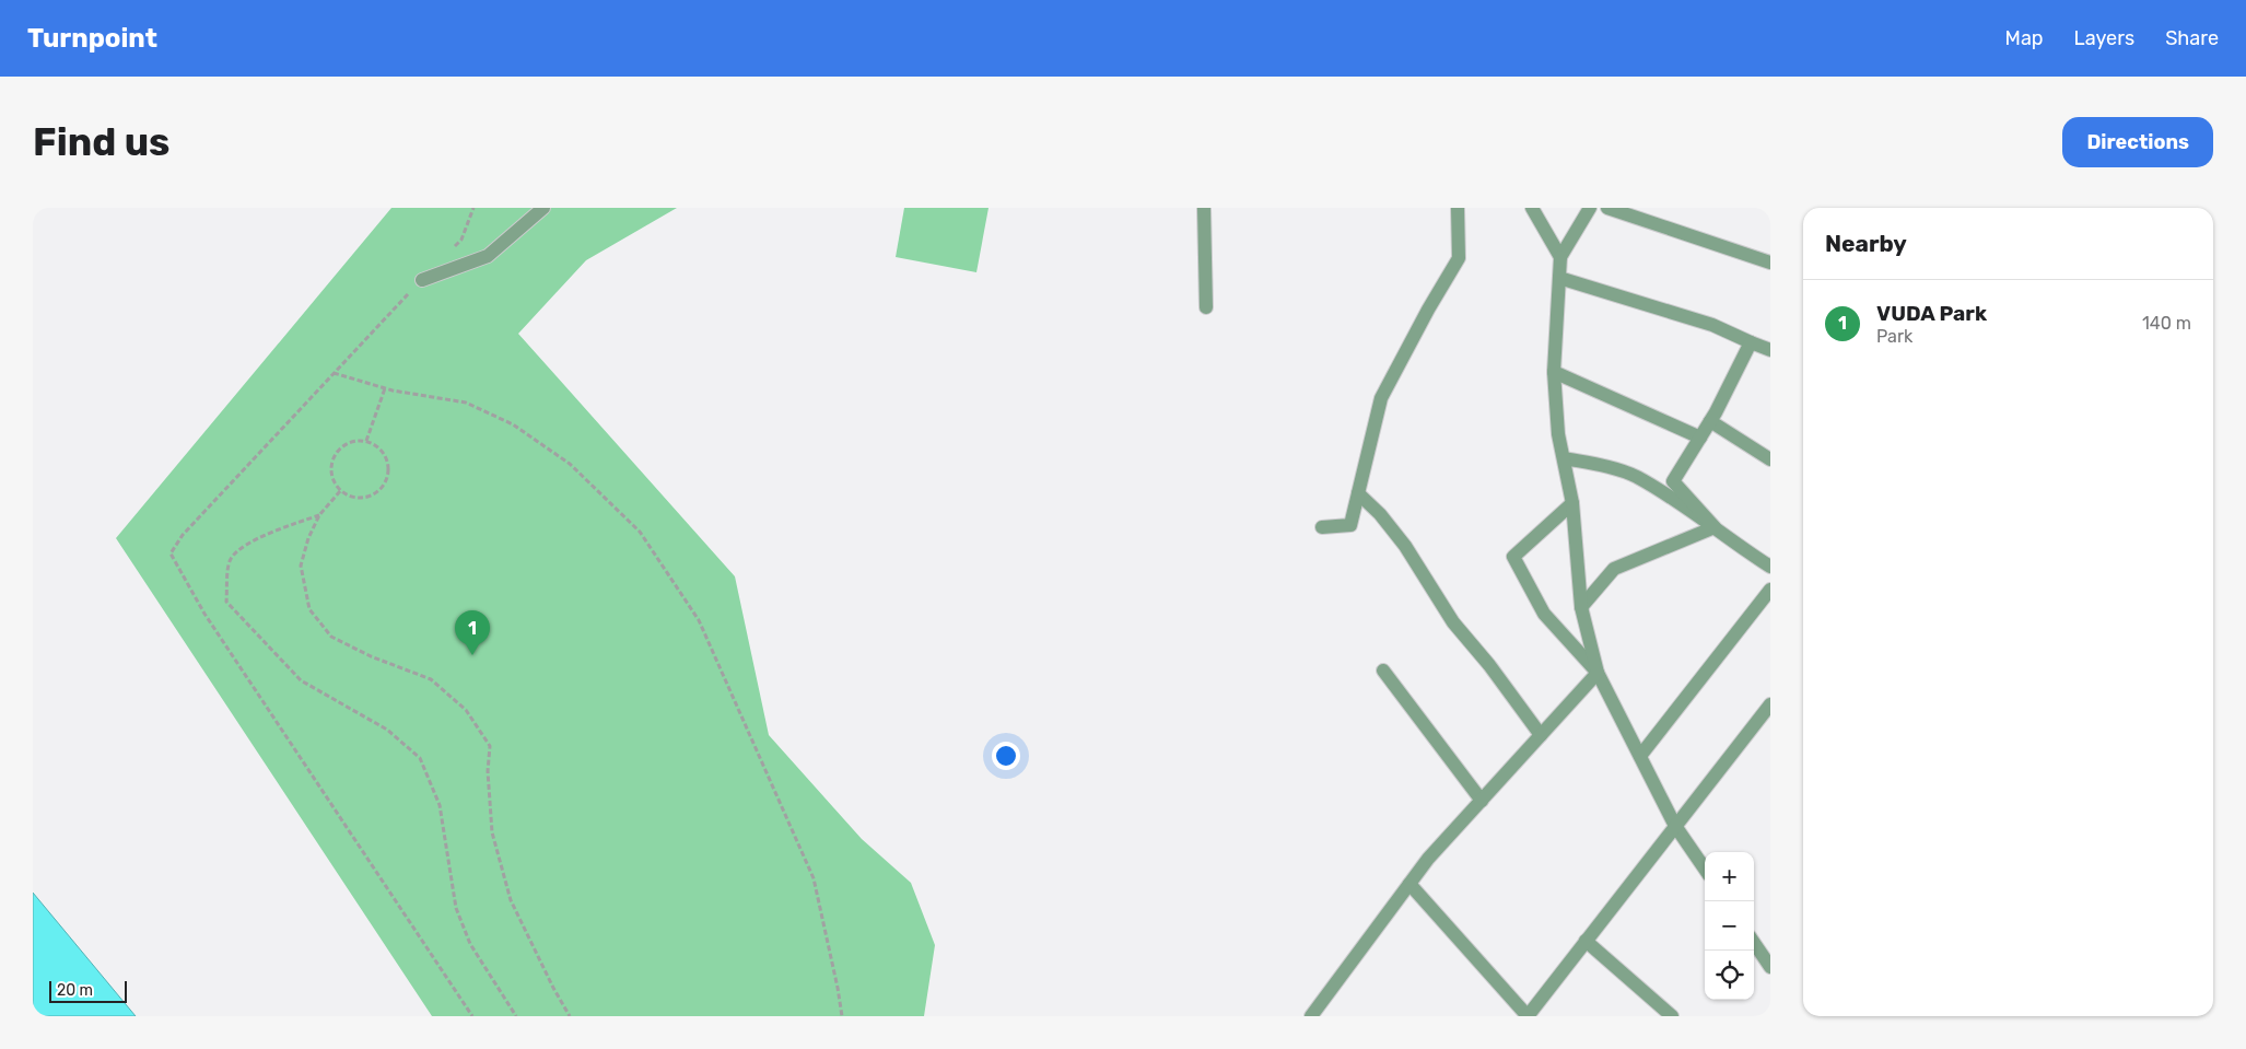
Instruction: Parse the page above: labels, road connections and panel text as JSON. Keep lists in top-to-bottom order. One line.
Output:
{"scale_bar":"20 m","page":{"header":"Turnpoint","nav":["Map","Layers","Share"],"buttons":"Directions","title":"Find us","heading":"Nearby","list":[{"mark":"1","name":"VUDA Park","note":"Park","value":"140 m"}],"pins":"1","map_buttons":["+","−"],"scale":"20 m"}}
